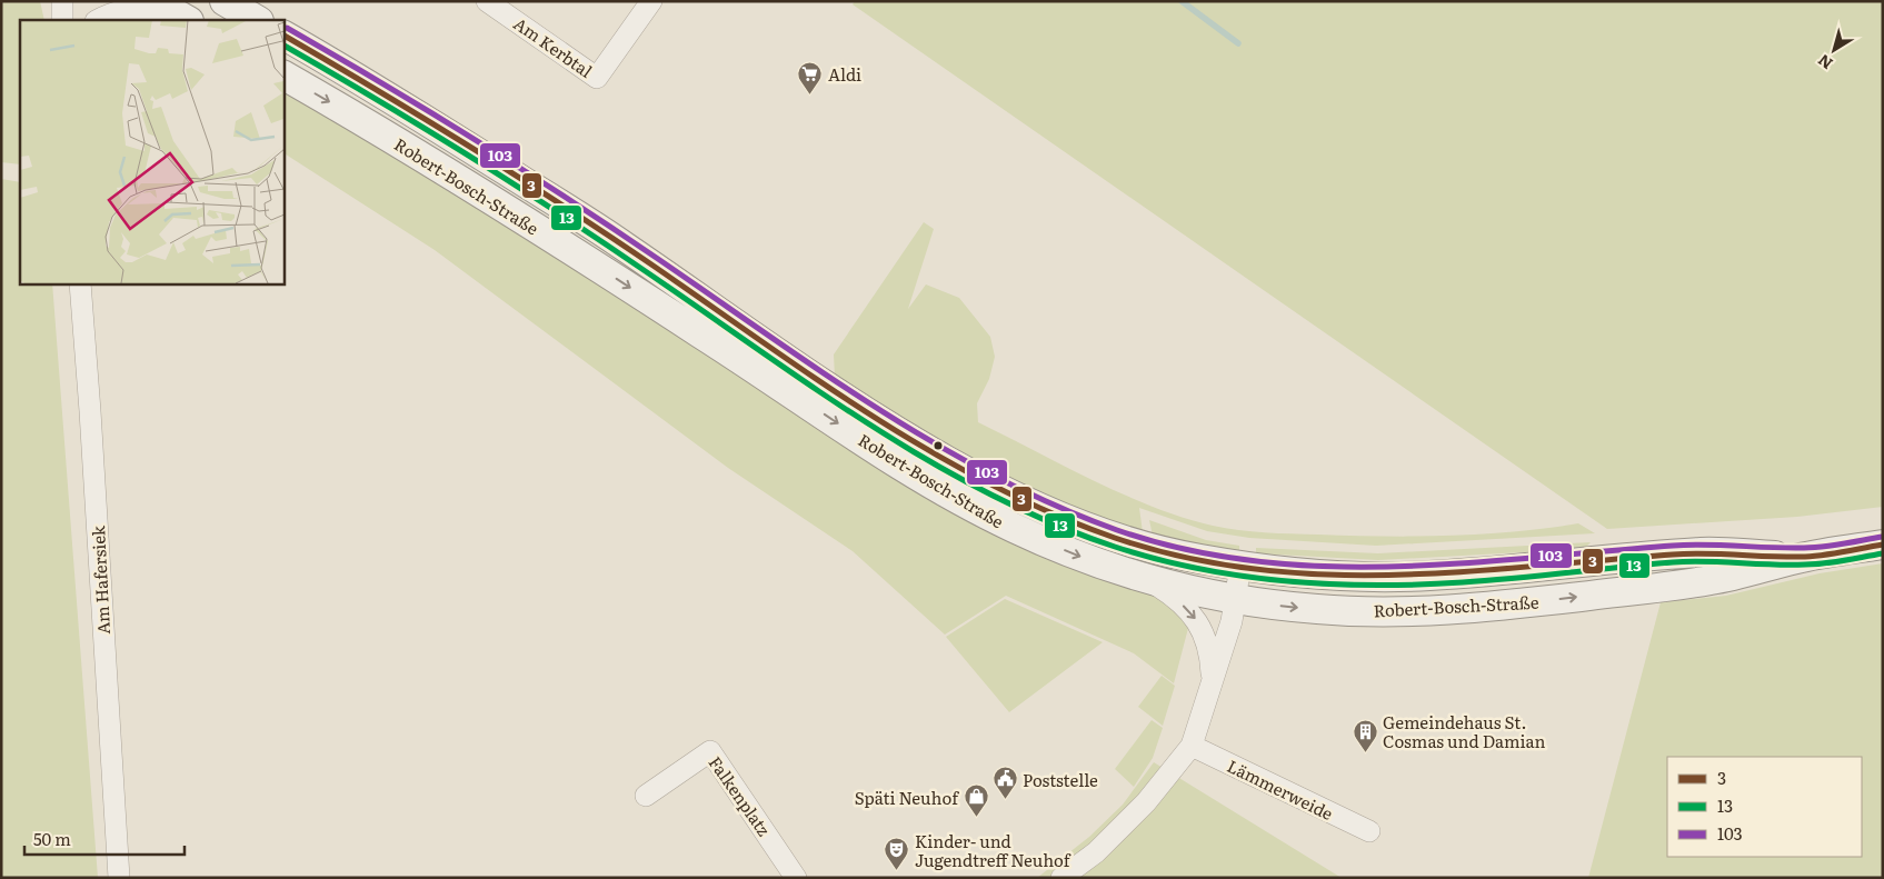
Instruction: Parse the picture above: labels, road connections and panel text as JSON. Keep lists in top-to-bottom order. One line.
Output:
{"streets":{"main road":["Robert-Bosch-Straße"],"street":["Am Kerbtal","Am Hafersiek","Lämmerweide","Falkenplatz"]},"places":{"supermarket":["Aldi"],"building":["Gemeindehaus St. Cosmas und Damian"],"public building":["Poststelle"],"shop":["Späti Neuhof"],"theatre":["Kinder- und Jugendtreff Neuhof"]},"lines":["transit line 103","transit line 3","transit line 13"],"legend":["3","13","103"],"scale_bar":"50 m","north":"bottom left"}
